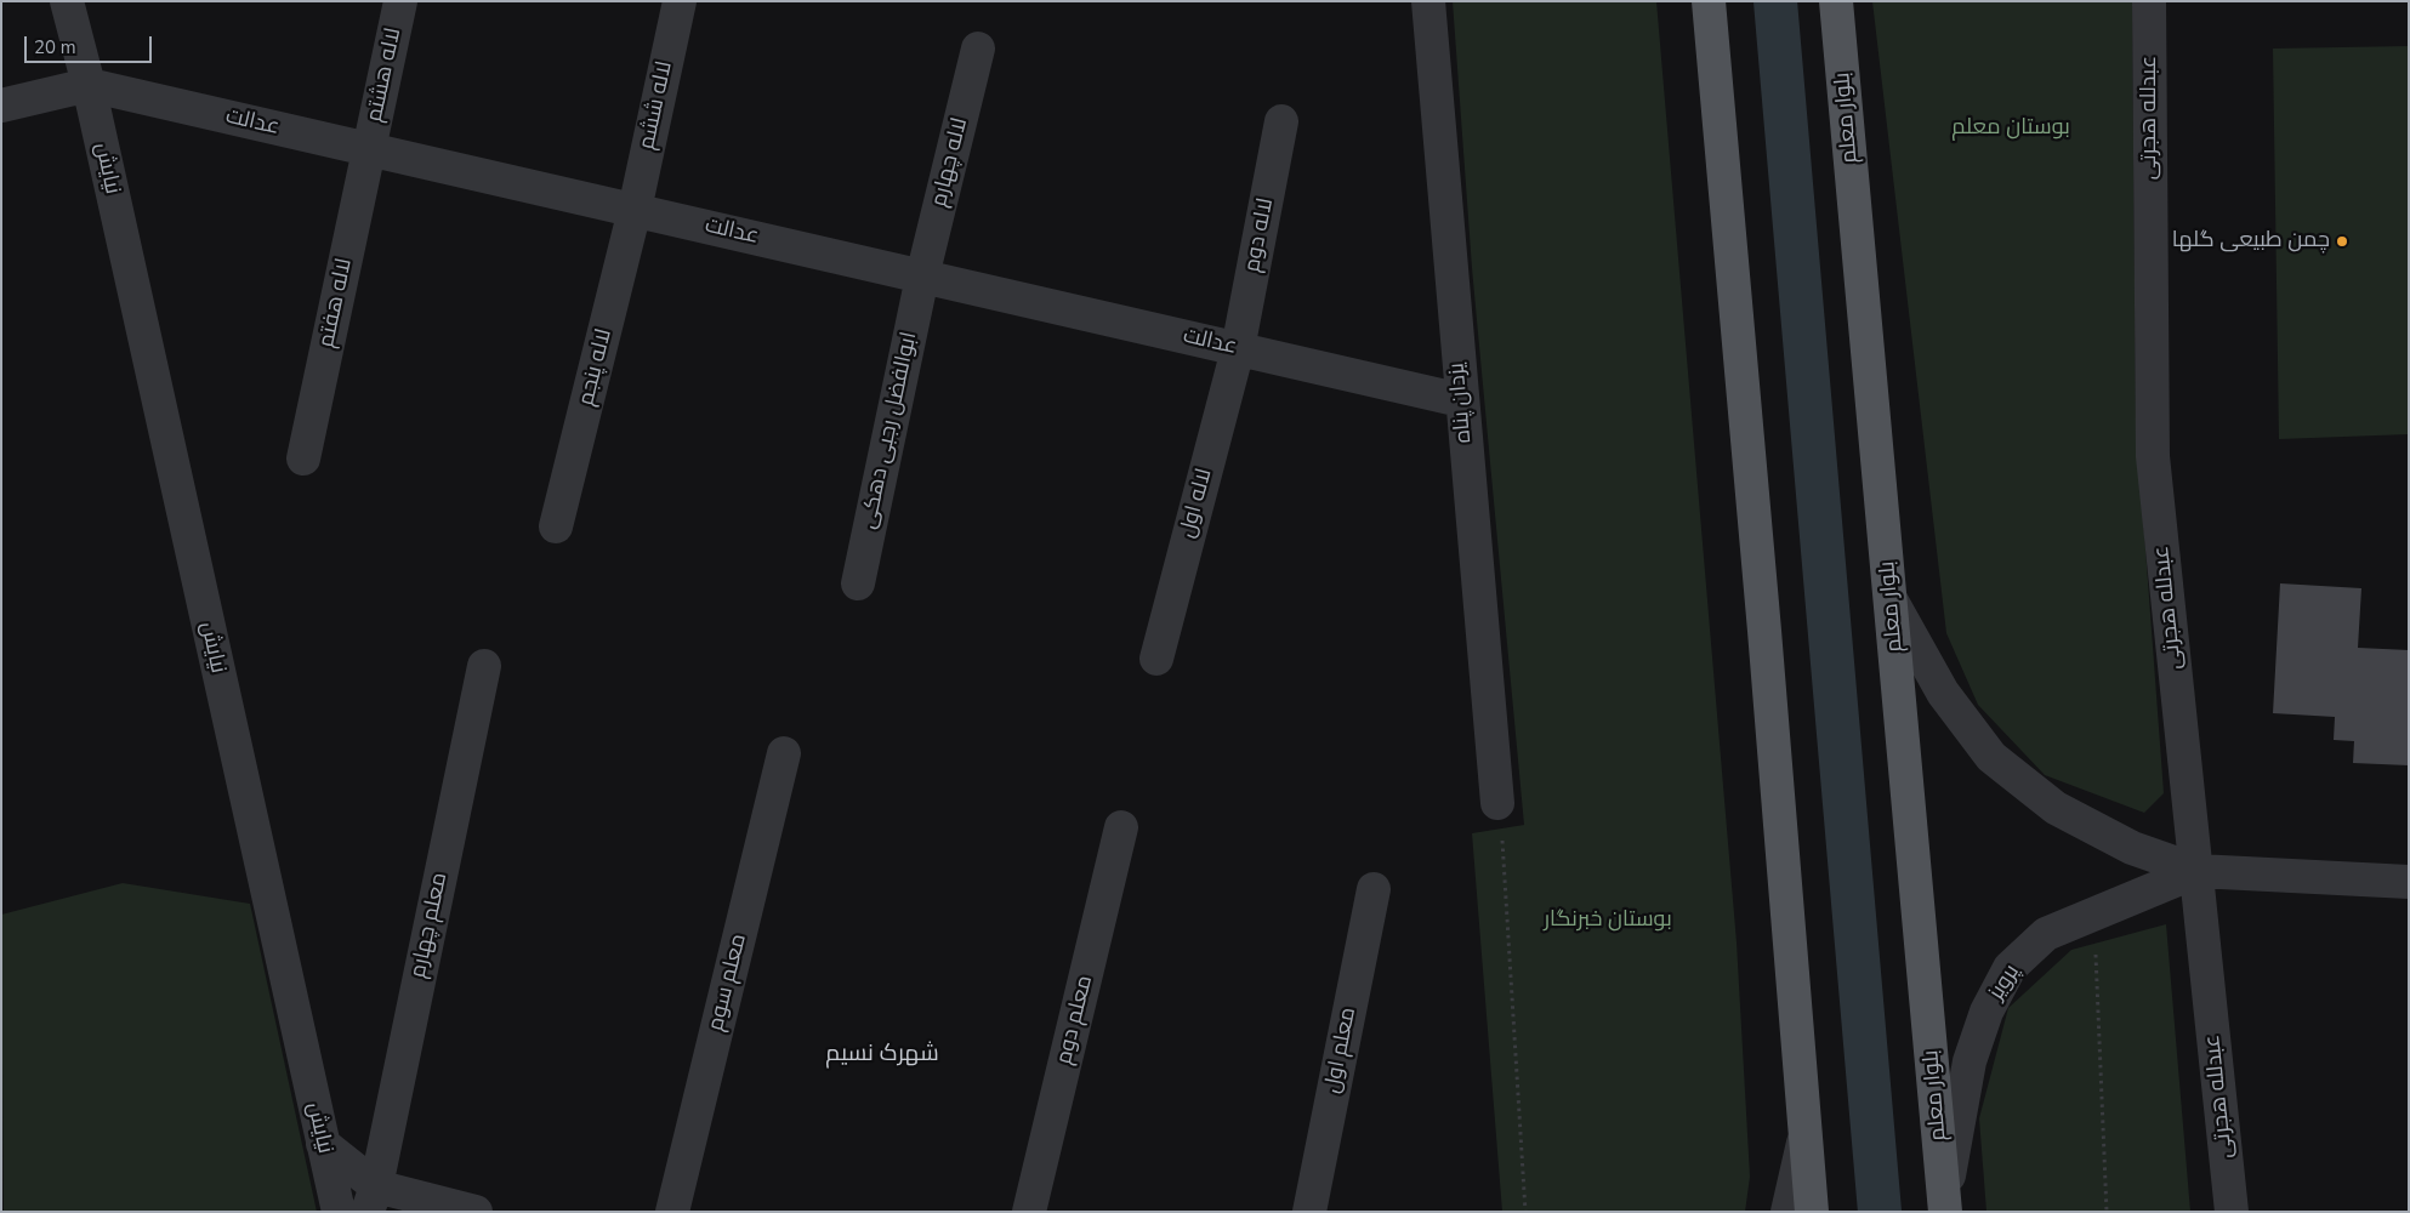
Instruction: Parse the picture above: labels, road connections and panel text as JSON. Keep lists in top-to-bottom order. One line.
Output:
{"streets":{"main road":["بلوار معلم"],"street":["لاله هشتم","لاله ششم","عبدلله هجرتی","عدالت","لاله چهارم","نيايش","لاله دوم","لاله هفتم","لاله پنجم","یزدان پناه","ابوالفضل رجبی دهکی","لاله اول","معلم چهارم","معلم سوم","پرویز","معلم دوم","معلم اول"]},"crossings":[["لاله هشتم","عدالت"],["لاله هشتم","لاله هفتم"],["لاله ششم","عدالت"],["لاله ششم","لاله پنجم"],["بلوار معلم","پرویز"],["عبدلله هجرتی","پرویز"],["عدالت","لاله چهارم"],["عدالت","نيايش"],["عدالت","لاله دوم"],["عدالت","لاله هفتم"],["عدالت","لاله پنجم"],["عدالت","یزدان پناه"],["عدالت","ابوالفضل رجبی دهکی"],["عدالت","لاله اول"],["لاله چهارم","ابوالفضل رجبی دهکی"],["لاله دوم","لاله اول"]],"districts":["شهرک نسیم"],"parks":["بوستان معلم","بوستان خبرنگار"],"places":["چمن طبیعی گلها"],"scale_bar":"20 m"}
